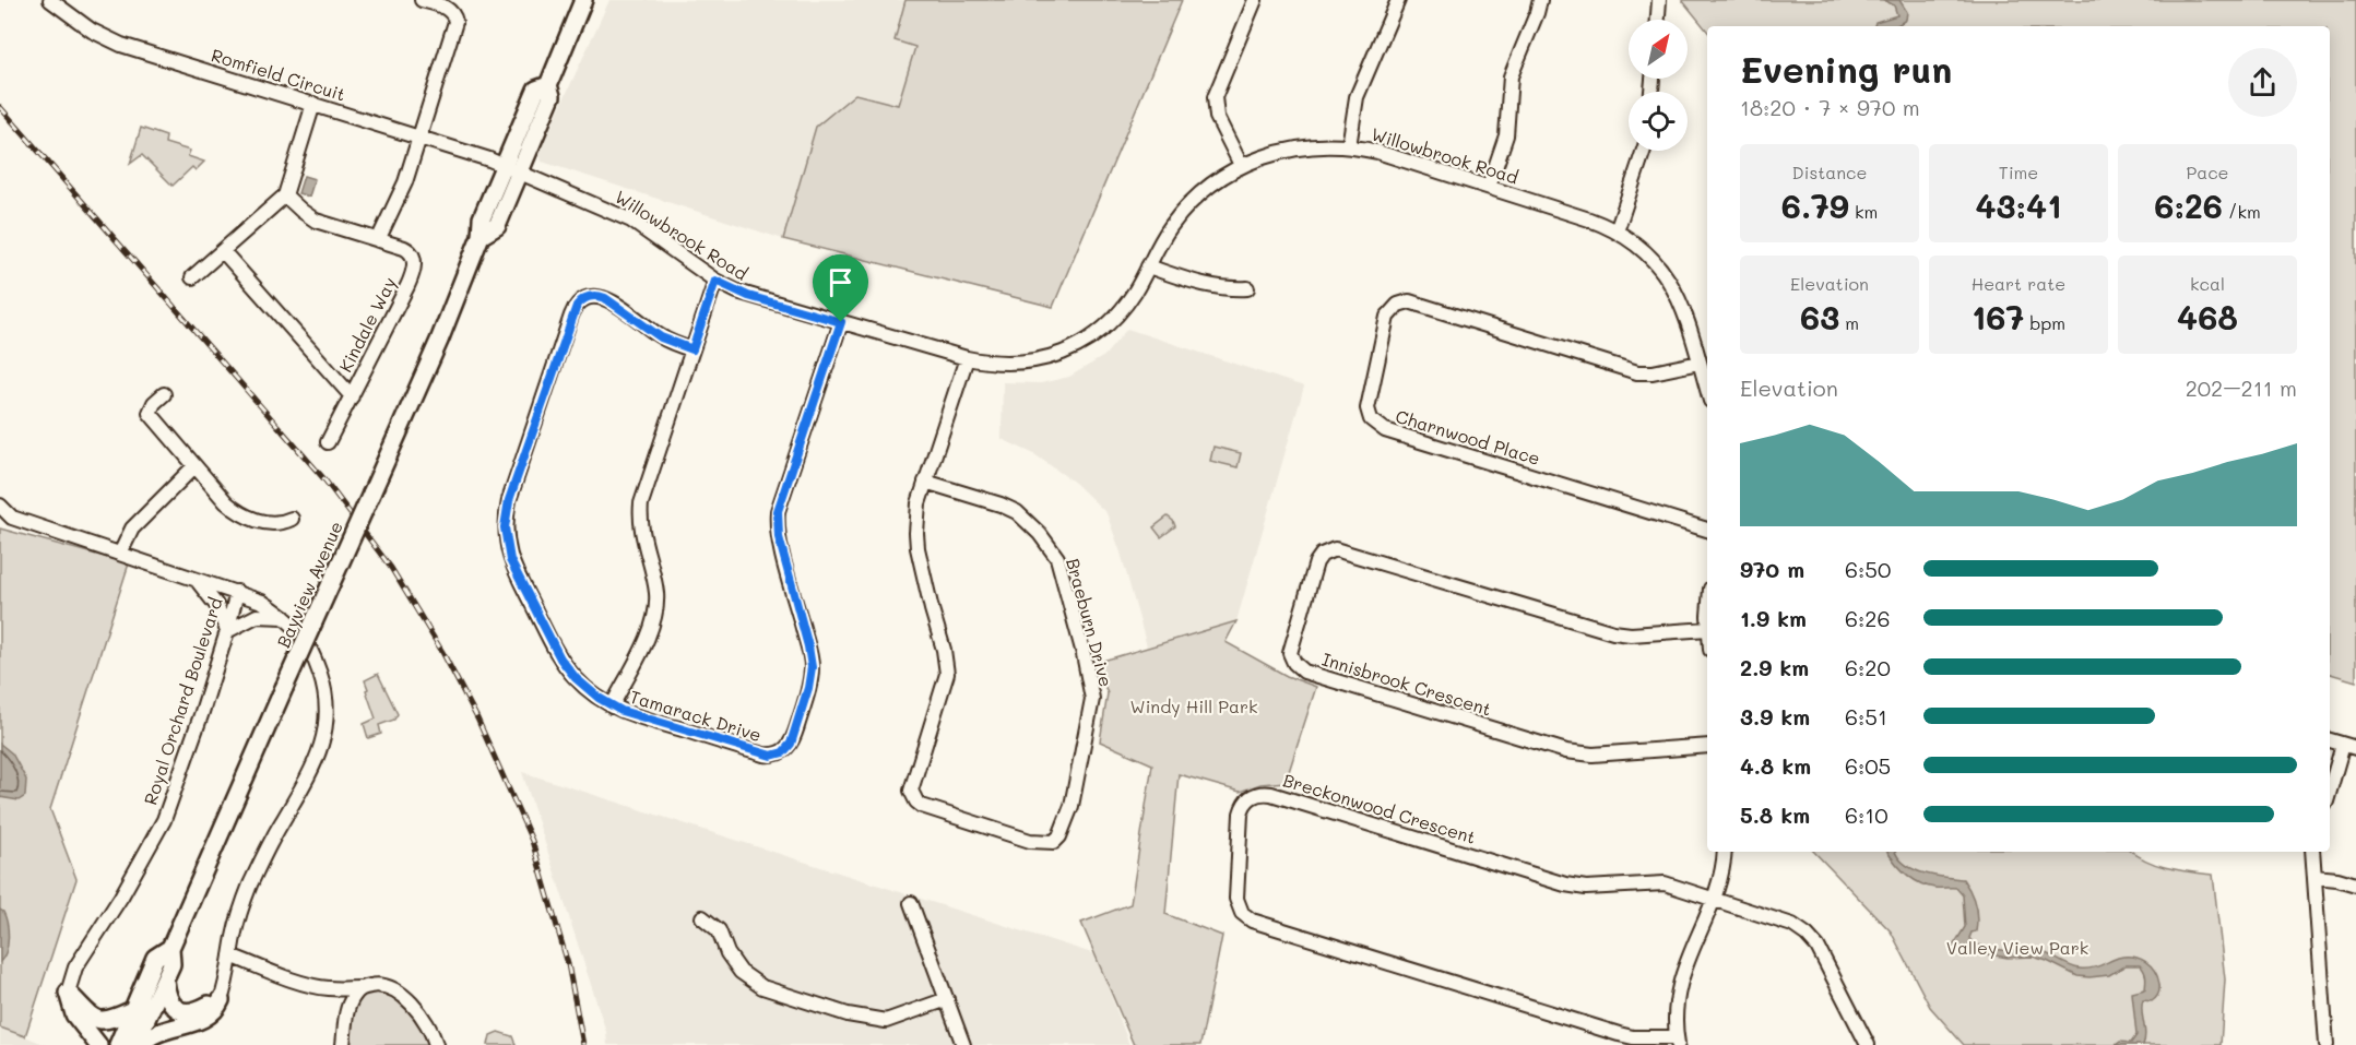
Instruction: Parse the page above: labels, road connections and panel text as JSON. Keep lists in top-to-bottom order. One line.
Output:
{"streets":{"main road":["Bayview Avenue"],"street":["Romfield Circuit","Willowbrook Road","Kindale Way","Charnwood Place","Braeburn Drive","Innisbrook Crescent","Royal Orchard Boulevard","Tamarack Drive","Breckonwood Crescent"]},"crossings":[["Romfield Circuit","Willowbrook Road"],["Romfield Circuit","Bayview Avenue"],["Willowbrook Road","Charnwood Place"],["Willowbrook Road","Bayview Avenue"],["Willowbrook Road","Braeburn Drive"],["Willowbrook Road","Tamarack Drive"]],"parks":["Windy Hill Park","Valley View Park"],"north":"top right","page":{"heading":["Evening run","18:20 · 7 × 970 m"],"stats":[["Distance","6.79 km"],["Time","43:41"],["Pace","6:26 /km"],["Elevation","63 m"],["Heart rate","167 bpm"],["kcal","468"]],"chart":["Elevation","202–211 m"],"list":[{"name":"970 m","note":"6:50"},{"name":"1.9 km","note":"6:26"},{"name":"2.9 km","note":"6:20"},{"name":"3.9 km","note":"6:51"},{"name":"4.8 km","note":"6:05"},{"name":"5.8 km","note":"6:10"}]}}
